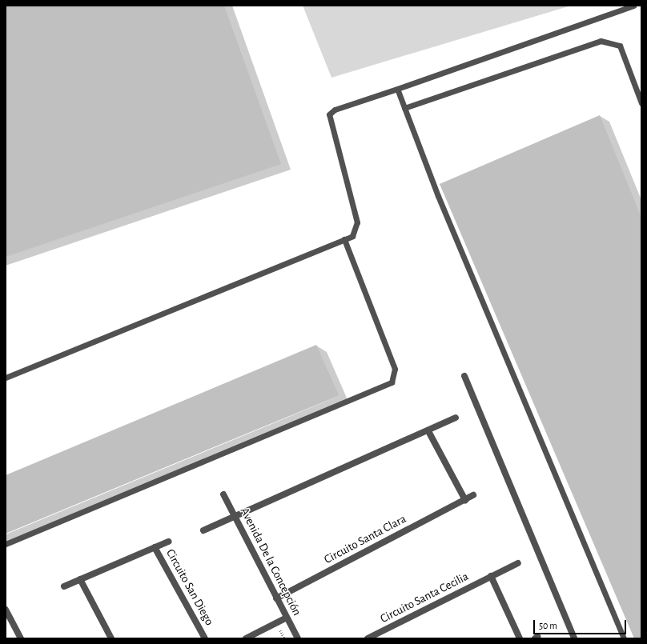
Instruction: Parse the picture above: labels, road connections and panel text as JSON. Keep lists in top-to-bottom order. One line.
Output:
{"streets":{"street":["Circuito Santa Clara","Avenida De la Concepción","Circuito San Diego","Circuito Santa Cecilia"]},"crossings":[["Circuito Santa Clara","Avenida De la Concepción"]],"scale_bar":"50 m"}
